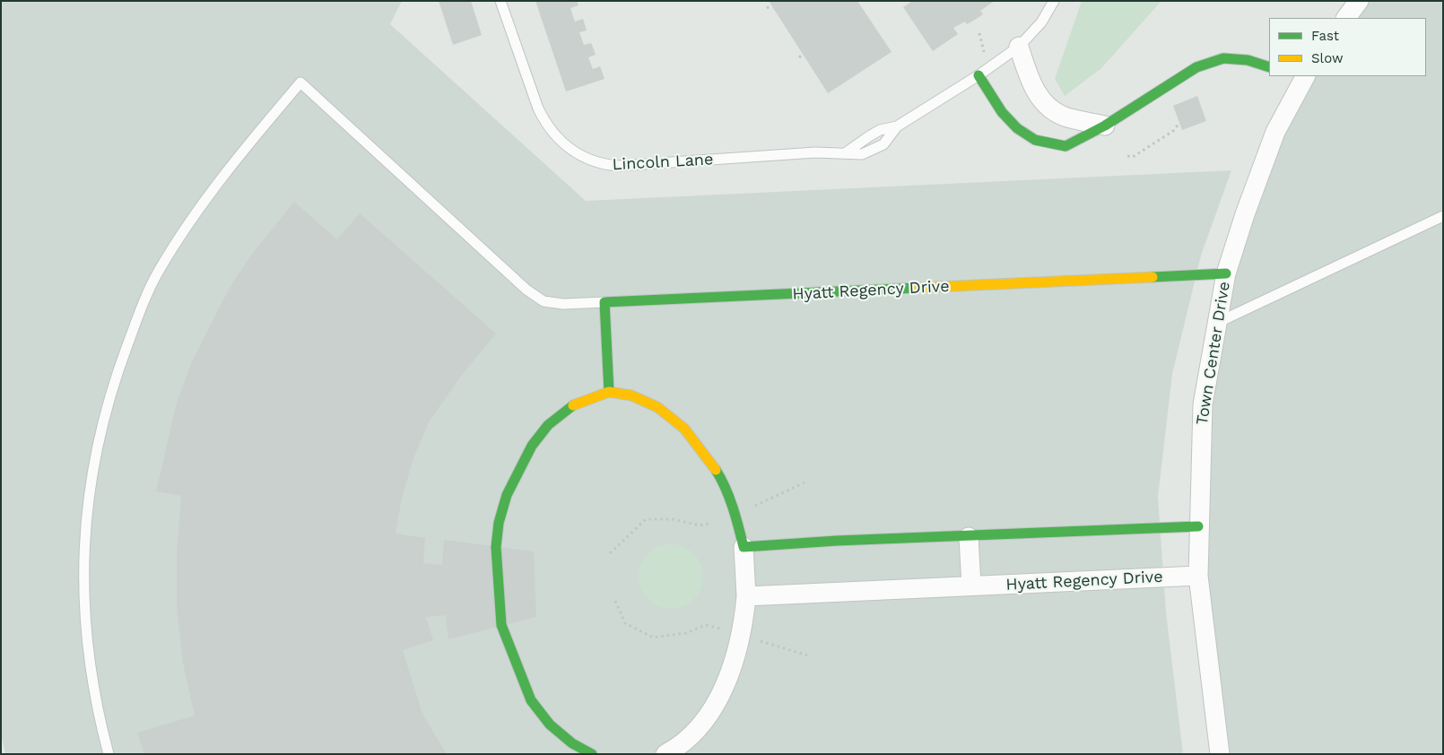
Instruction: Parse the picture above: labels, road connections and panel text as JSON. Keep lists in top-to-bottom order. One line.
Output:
{"streets":{"street":["Hyatt Regency Drive","Town Center Drive"],"lane":["Lincoln Lane"]},"crossings":[["Hyatt Regency Drive","Town Center Drive"]],"legend":["Fast","Slow"]}
